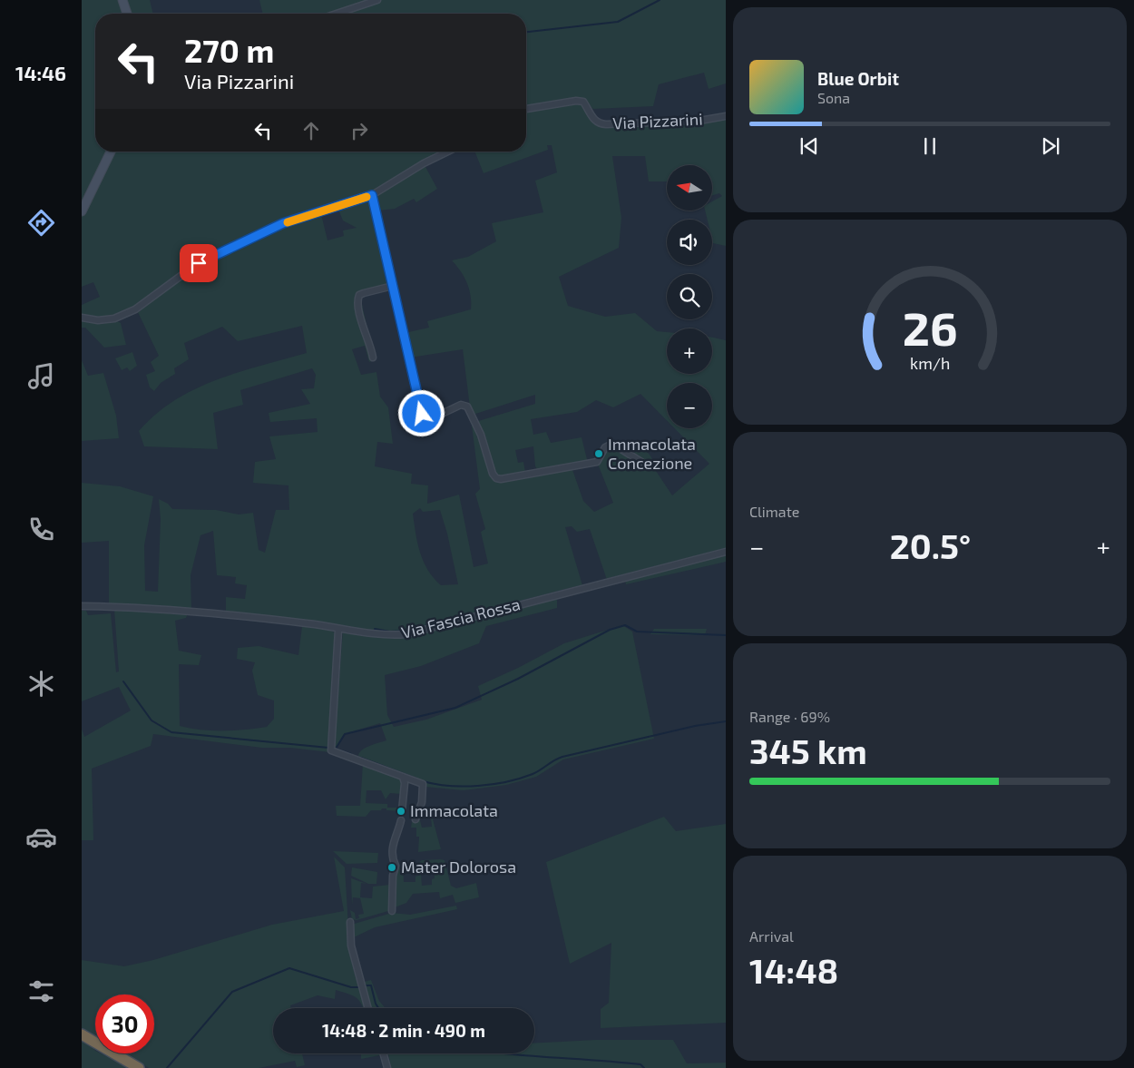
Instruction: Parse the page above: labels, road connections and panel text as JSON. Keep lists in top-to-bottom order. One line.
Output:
{"streets":{"street":["Via Pizzarini","Via Fascia Rossa"]},"places":["Immacolata Concezione","Immacolata","Mater Dolorosa"],"north":"left","page":{"tabs":"14:46","turn":["270 m","Via Pizzarini"],"song":["Blue Orbit","Sona"],"map_buttons":["+","−"],"tile":["Climate",["Range · 69%","345 km"],["Arrival","14:48"]],"heat":["−","20.5°","+"],"limit":"30","trip":"14:48 · 2 min · 490 m","gauge":["26","km/h"]}}
